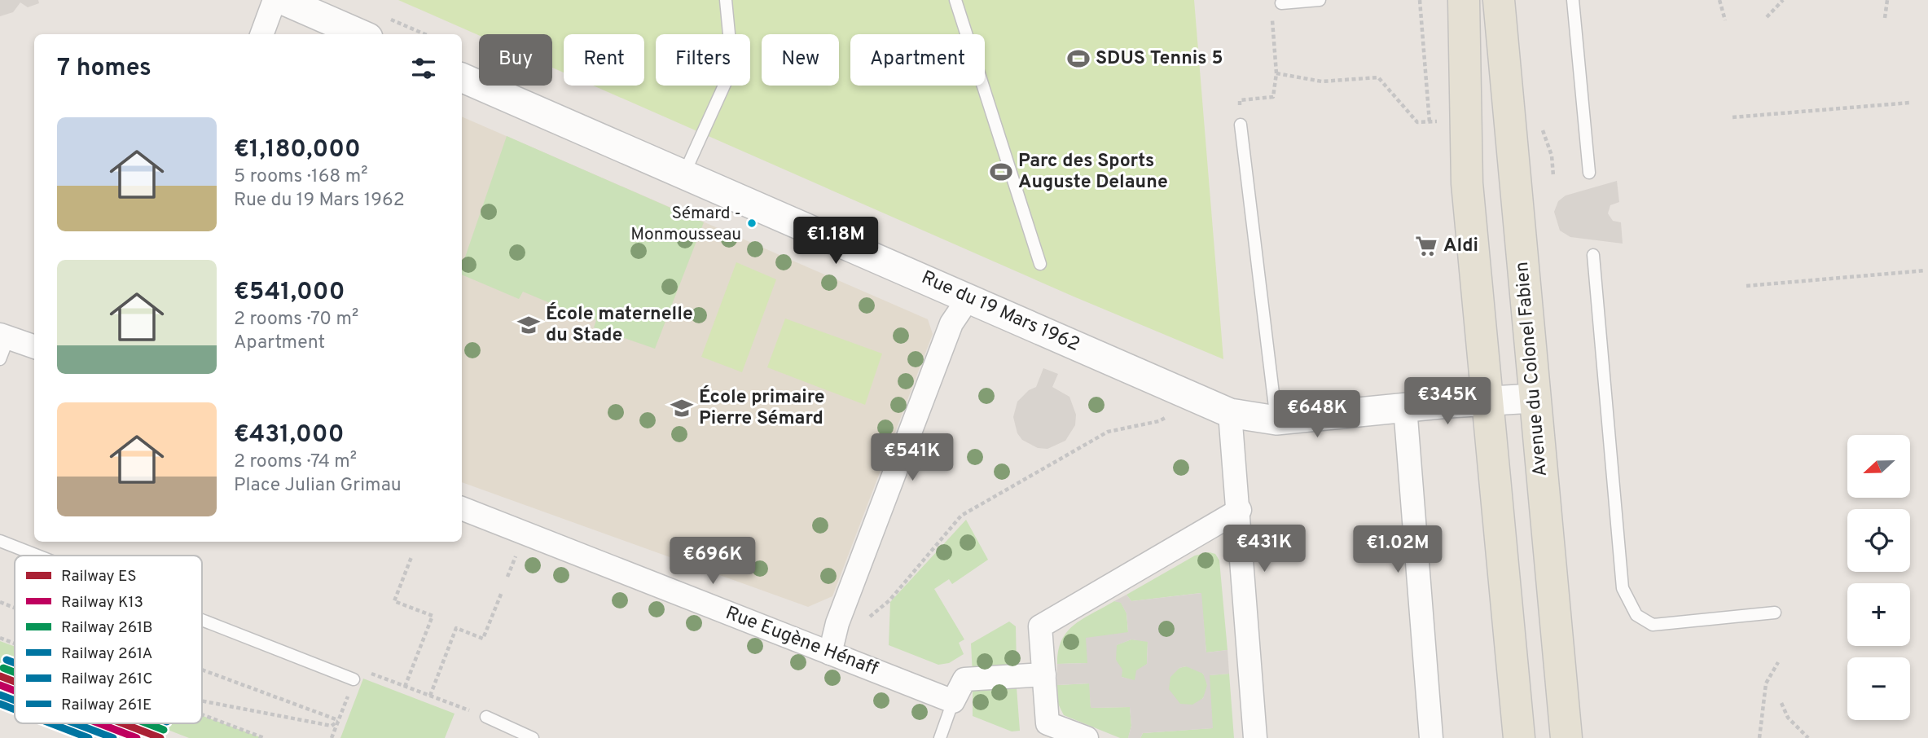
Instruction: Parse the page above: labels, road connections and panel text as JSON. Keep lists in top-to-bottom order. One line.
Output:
{"streets":{"main road":["Avenue du Colonel Fabien"],"street":["Rue du 19 Mars 1962","Rue Eugène Hénaff"]},"crossings":[["Rue du 19 Mars 1962","Avenue du Colonel Fabien"]],"places":{"sports":["SDUS Tennis 5","Parc des Sports Auguste Delaune"],"other":["Sémard - Monmousseau"],"supermarket":["Aldi"],"school or university":["École maternelle du Stade","École primaire Pierre Sémard"]},"lines":["rail line 261C","rail line 261B","rail line ES","rail line K13","rail line 261A","rail line 261E"],"legend":["Railway ES","Railway K13","Railway 261B","Railway 261A","Railway 261C","Railway 261E"],"north":"left","page":{"chip":["Buy","Rent","Filters","New","Apartment"],"heading":"7 homes","list":[{"name":"€1,180,000","note":"5 rooms · 168 m² · Rue du 19 Mars 1962"},{"name":"€541,000","note":"2 rooms · 70 m² · Apartment"},{"name":"€431,000","note":"2 rooms · 74 m² · Place Julian Grimau"}],"price":["€1.18M","€345K","€648K","€541K","€431K","€1.02M","€696K"],"map_buttons":["+","−"]}}
